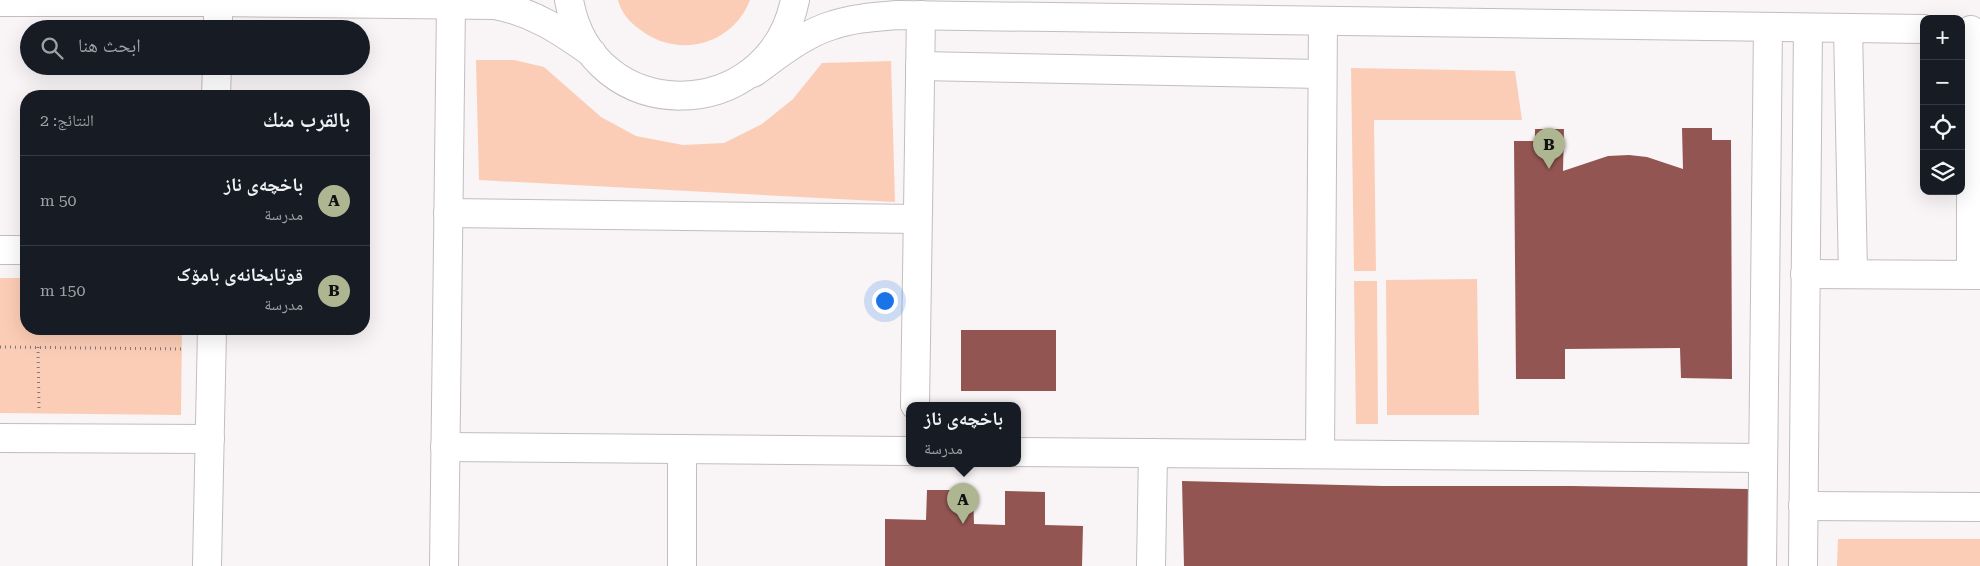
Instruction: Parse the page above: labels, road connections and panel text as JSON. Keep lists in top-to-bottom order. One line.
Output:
{"page":{"map_buttons":["+","−"],"search":"ابحث هنا","heading":["بالقرب منك","النتائج: 2"],"pins":["B","A"],"list":[{"mark":"A","name":"باخچەی ناز","note":"مدرسة","value":"50 m"},{"mark":"B","name":"قوتابخانەی بامۆک","note":"مدرسة","value":"150 m"}],"popup":["باخچەی ناز","مدرسة"]}}
